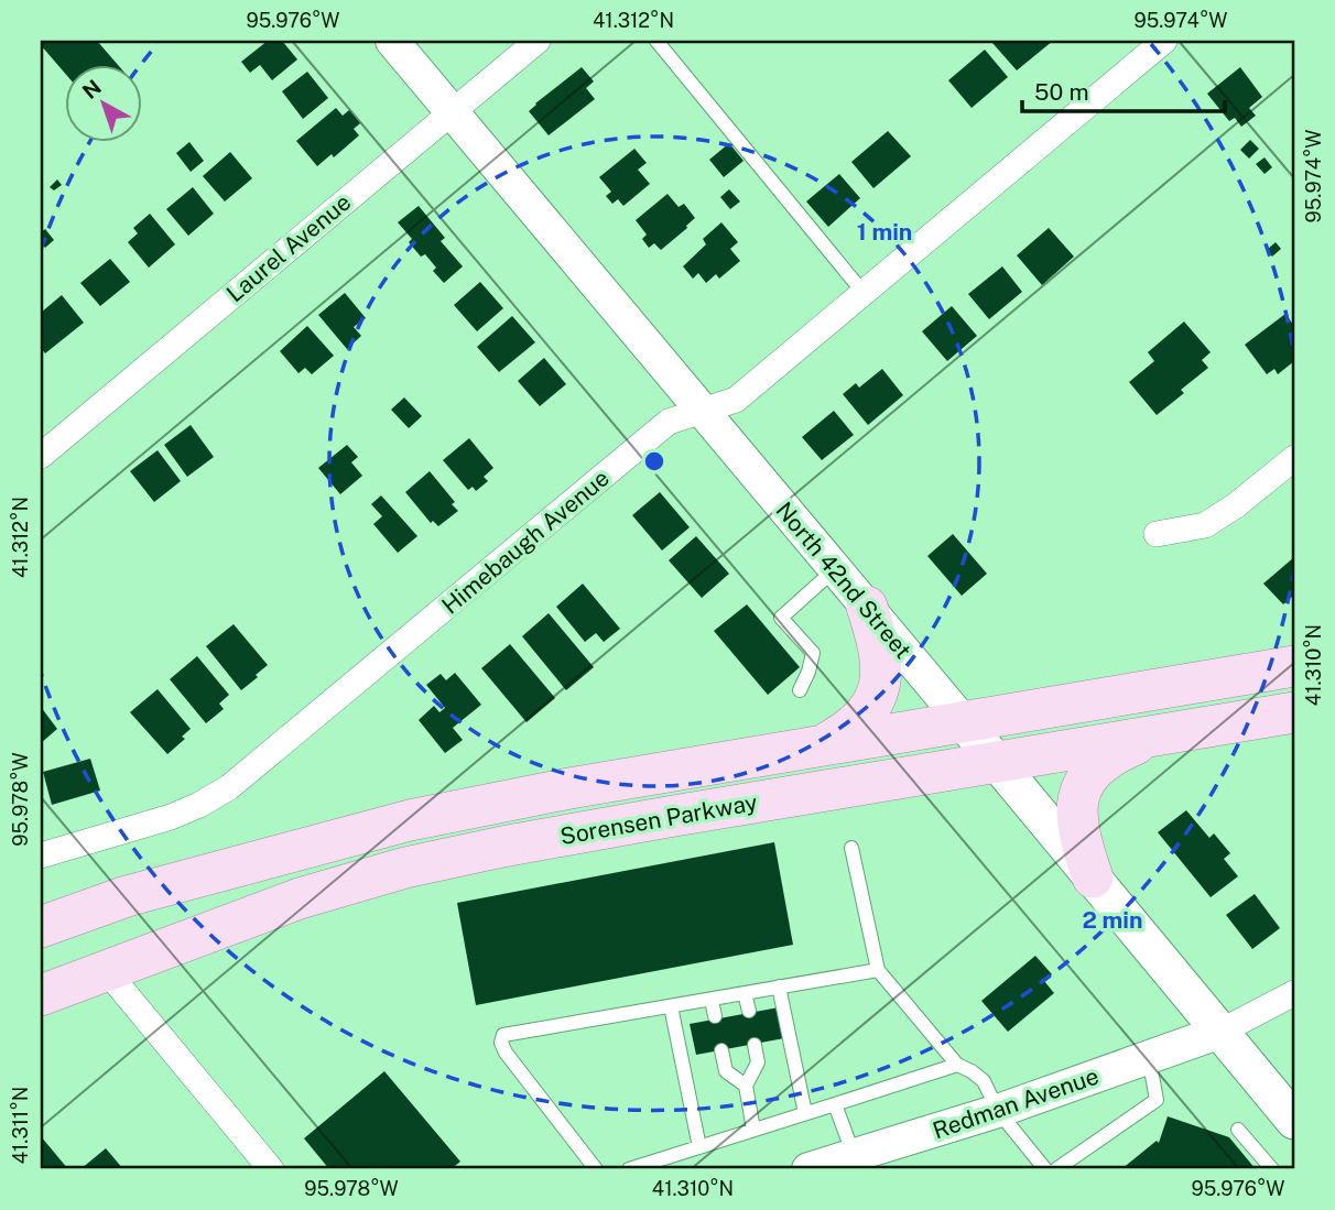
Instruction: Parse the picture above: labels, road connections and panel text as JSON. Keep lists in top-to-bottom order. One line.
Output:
{"streets":{"main road":["North 42nd Street","Sorensen Parkway"],"street":["Laurel Avenue","Himebaugh Avenue","Redman Avenue"]},"crossings":[["Laurel Avenue","North 42nd Street"],["Himebaugh Avenue","North 42nd Street"],["North 42nd Street","Sorensen Parkway"],["North 42nd Street","Redman Avenue"]],"scale_bar":"50 m","north":"top left","coordinates":["95.976°W","41.312°N","95.974°W","41.310°N","95.978°W","41.311°N"],"rings":["1 min","2 min"]}
